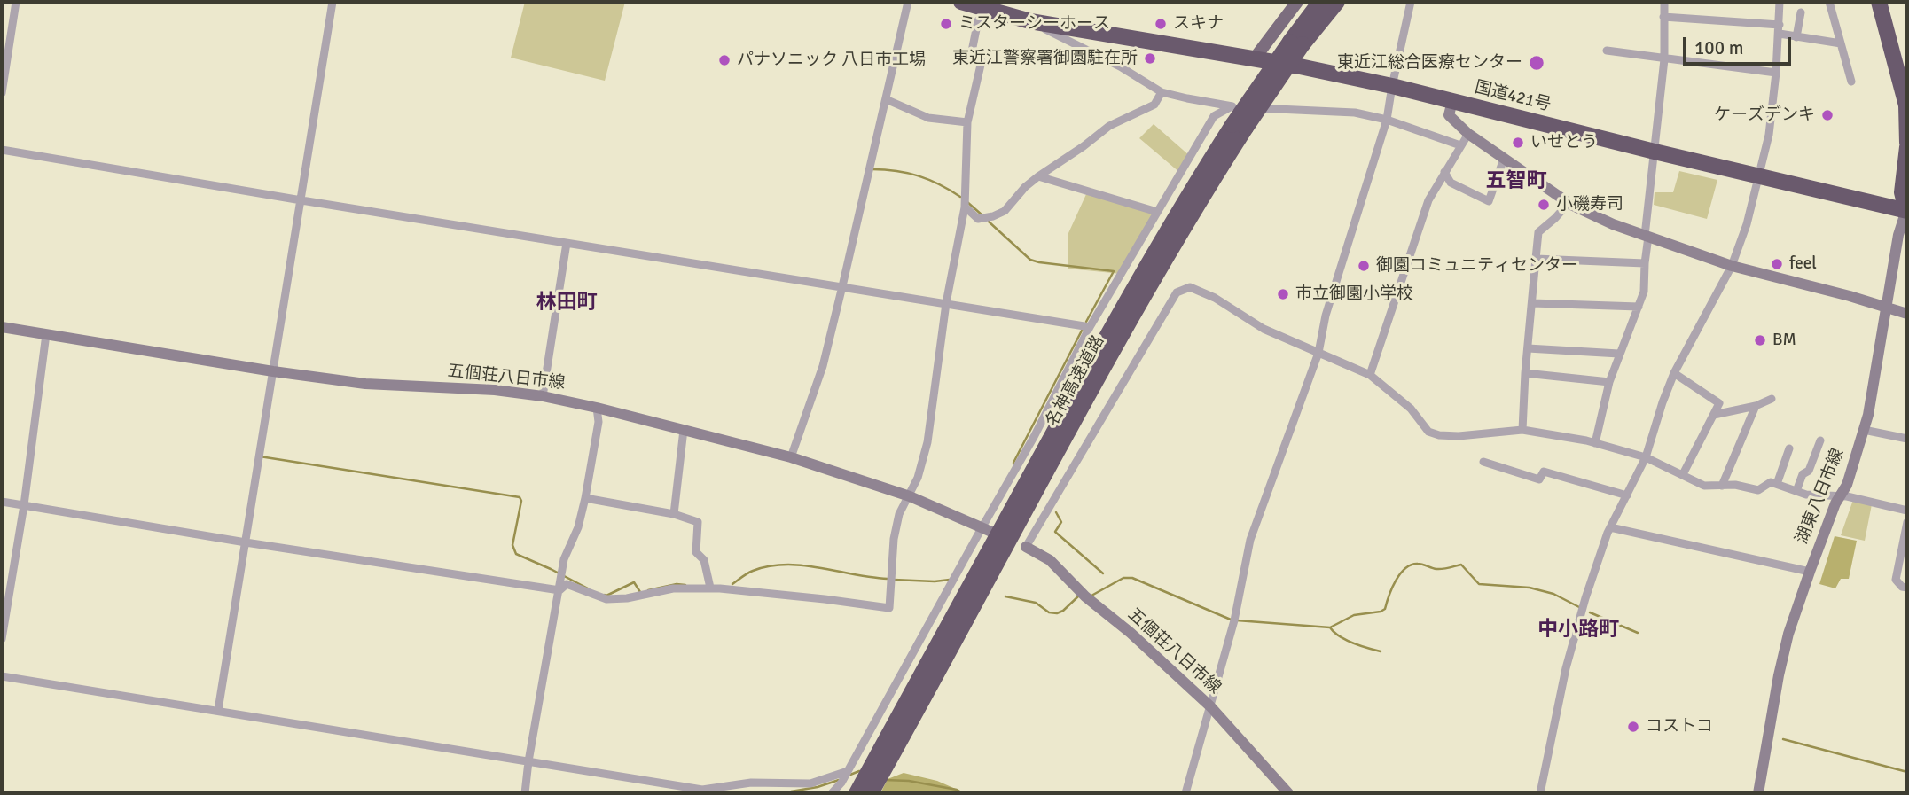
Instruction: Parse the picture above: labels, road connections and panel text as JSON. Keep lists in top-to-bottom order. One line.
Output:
{"streets":{"highway":["国道421号","名神高速道路"],"main road":["五個荘八日市線","湖東八日市線"]},"crossings":[["国道421号","湖東八日市線"]],"districts":["五智町","林田町","中小路町"],"places":["ミスターシーホース","スキナ","東近江警察署御園駐在所","パナソニック 八日市工場","東近江総合医療センター","ケーズデンキ","いせとう","小磯寿司","feel","御園コミュニティセンター","市立御園小学校","BM","コストコ"],"scale_bar":"100 m"}
